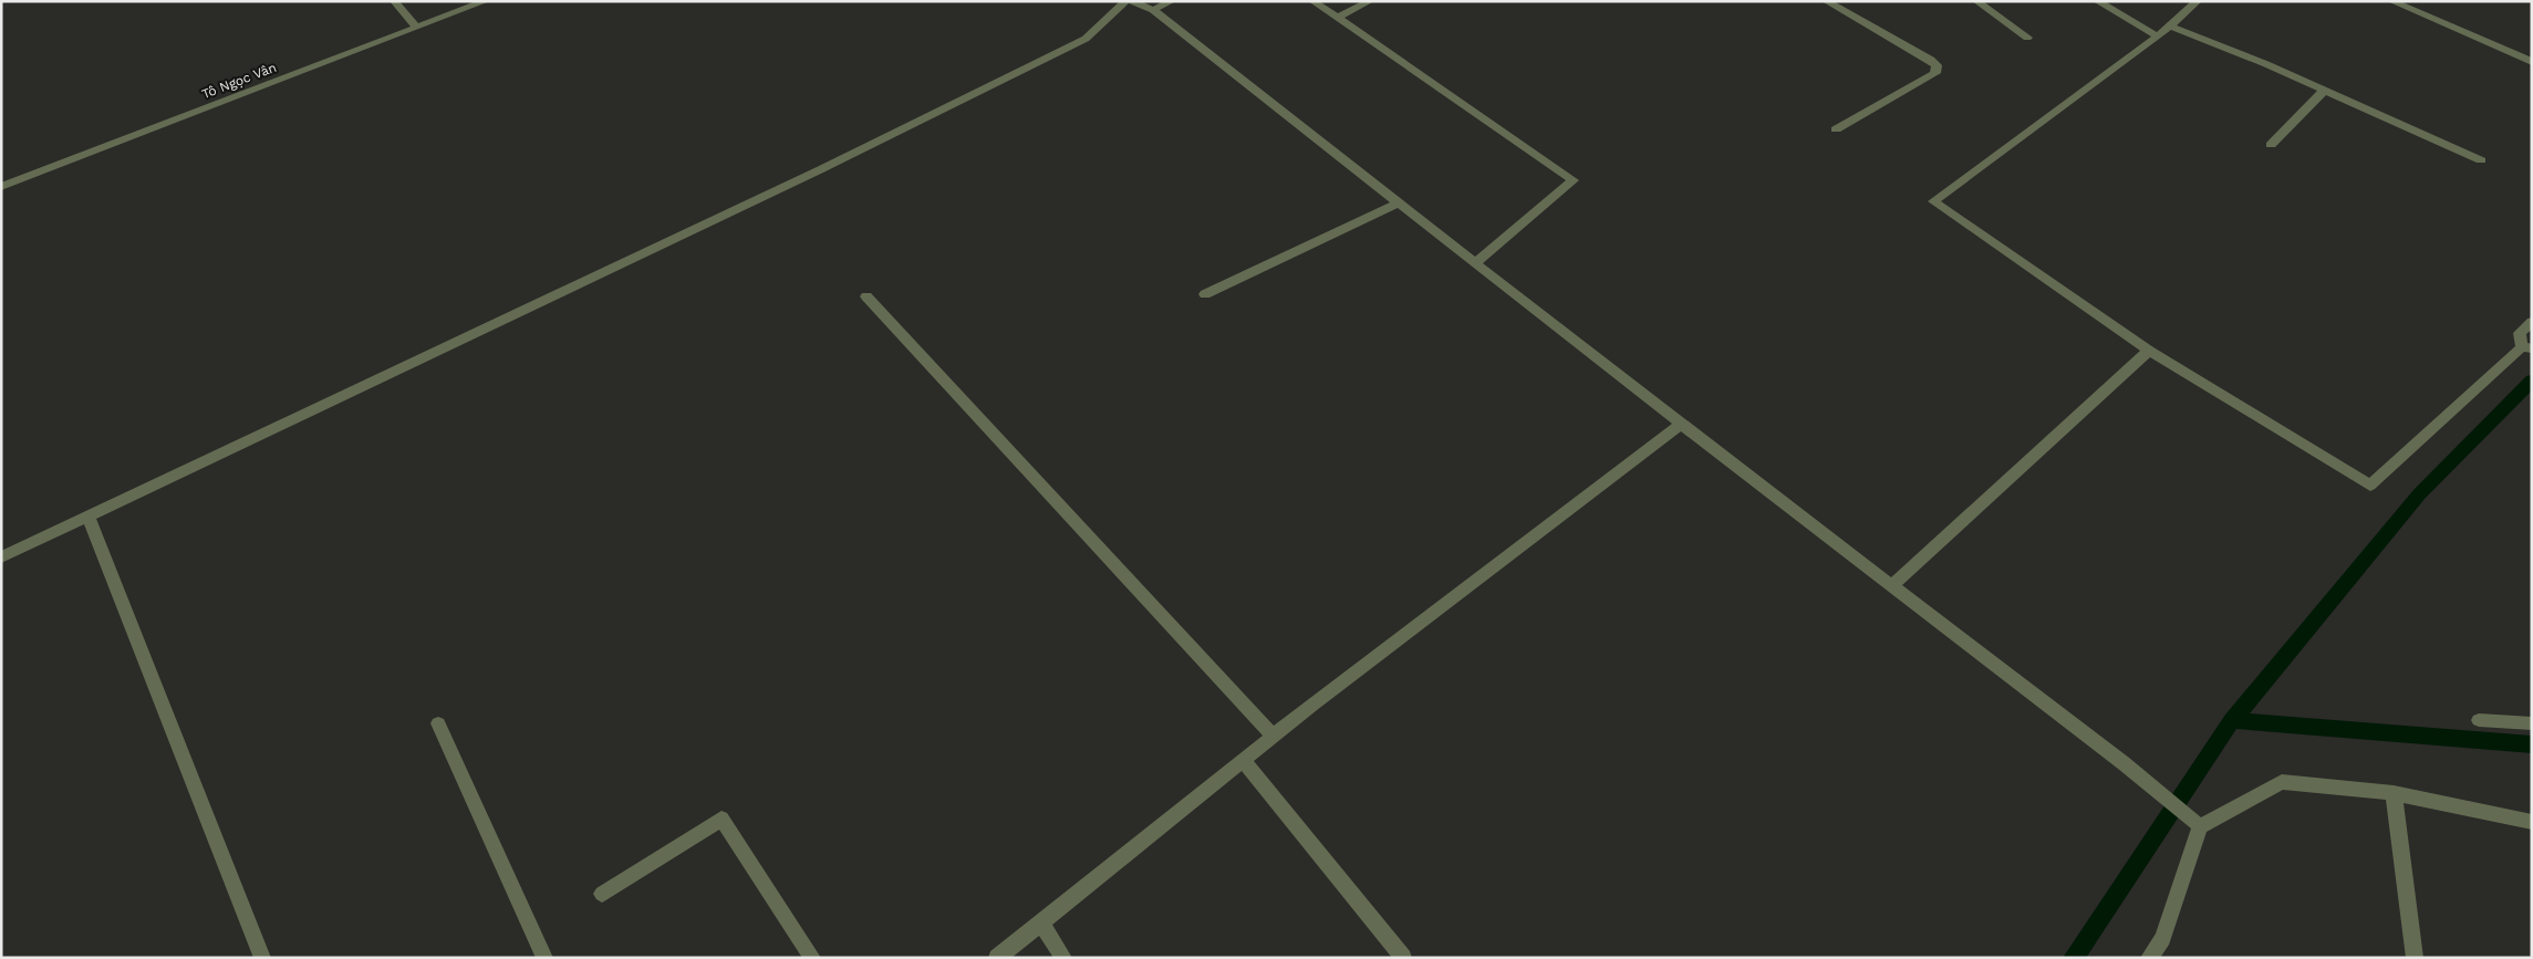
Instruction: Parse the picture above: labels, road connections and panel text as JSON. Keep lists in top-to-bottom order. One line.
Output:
{"streets":{"street":["Tô Ngọc Vân"]}}
